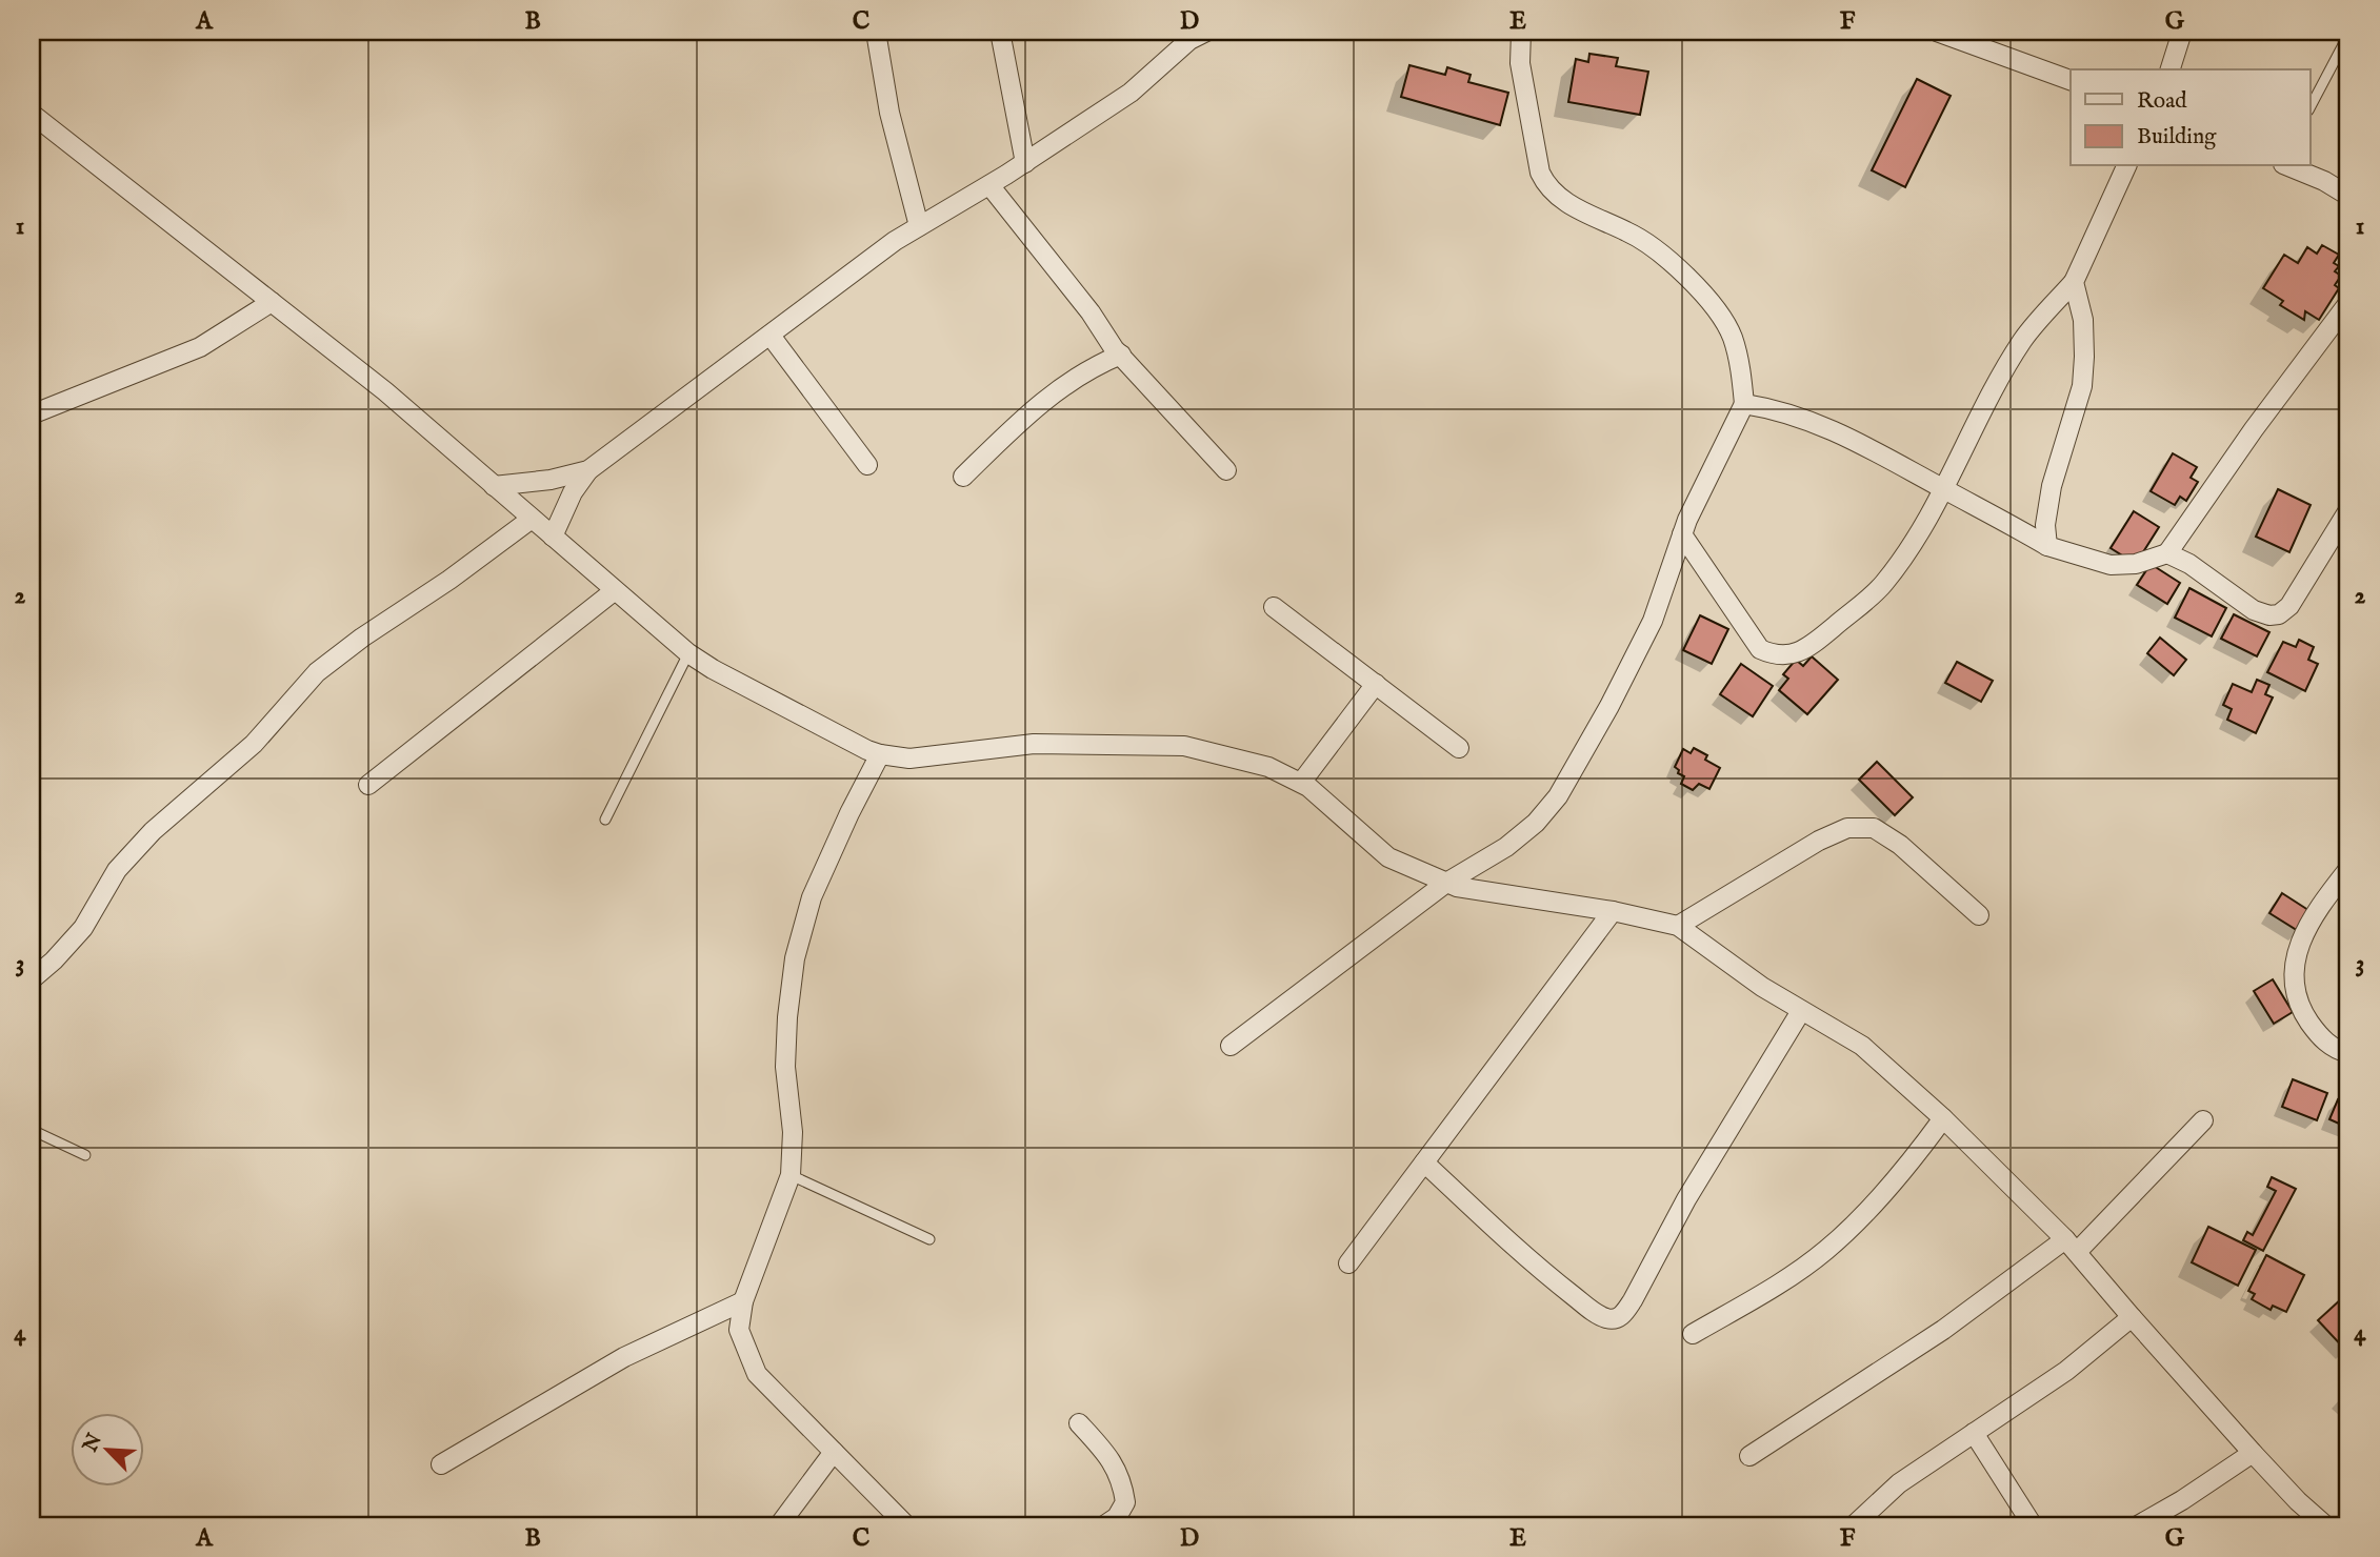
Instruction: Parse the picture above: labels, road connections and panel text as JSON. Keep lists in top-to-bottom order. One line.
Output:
{"legend":["Road","Building"],"north":"top left","grid":{"columns":["A","B","C","D","E","F","G"],"rows":["1","2","3","4"]}}
